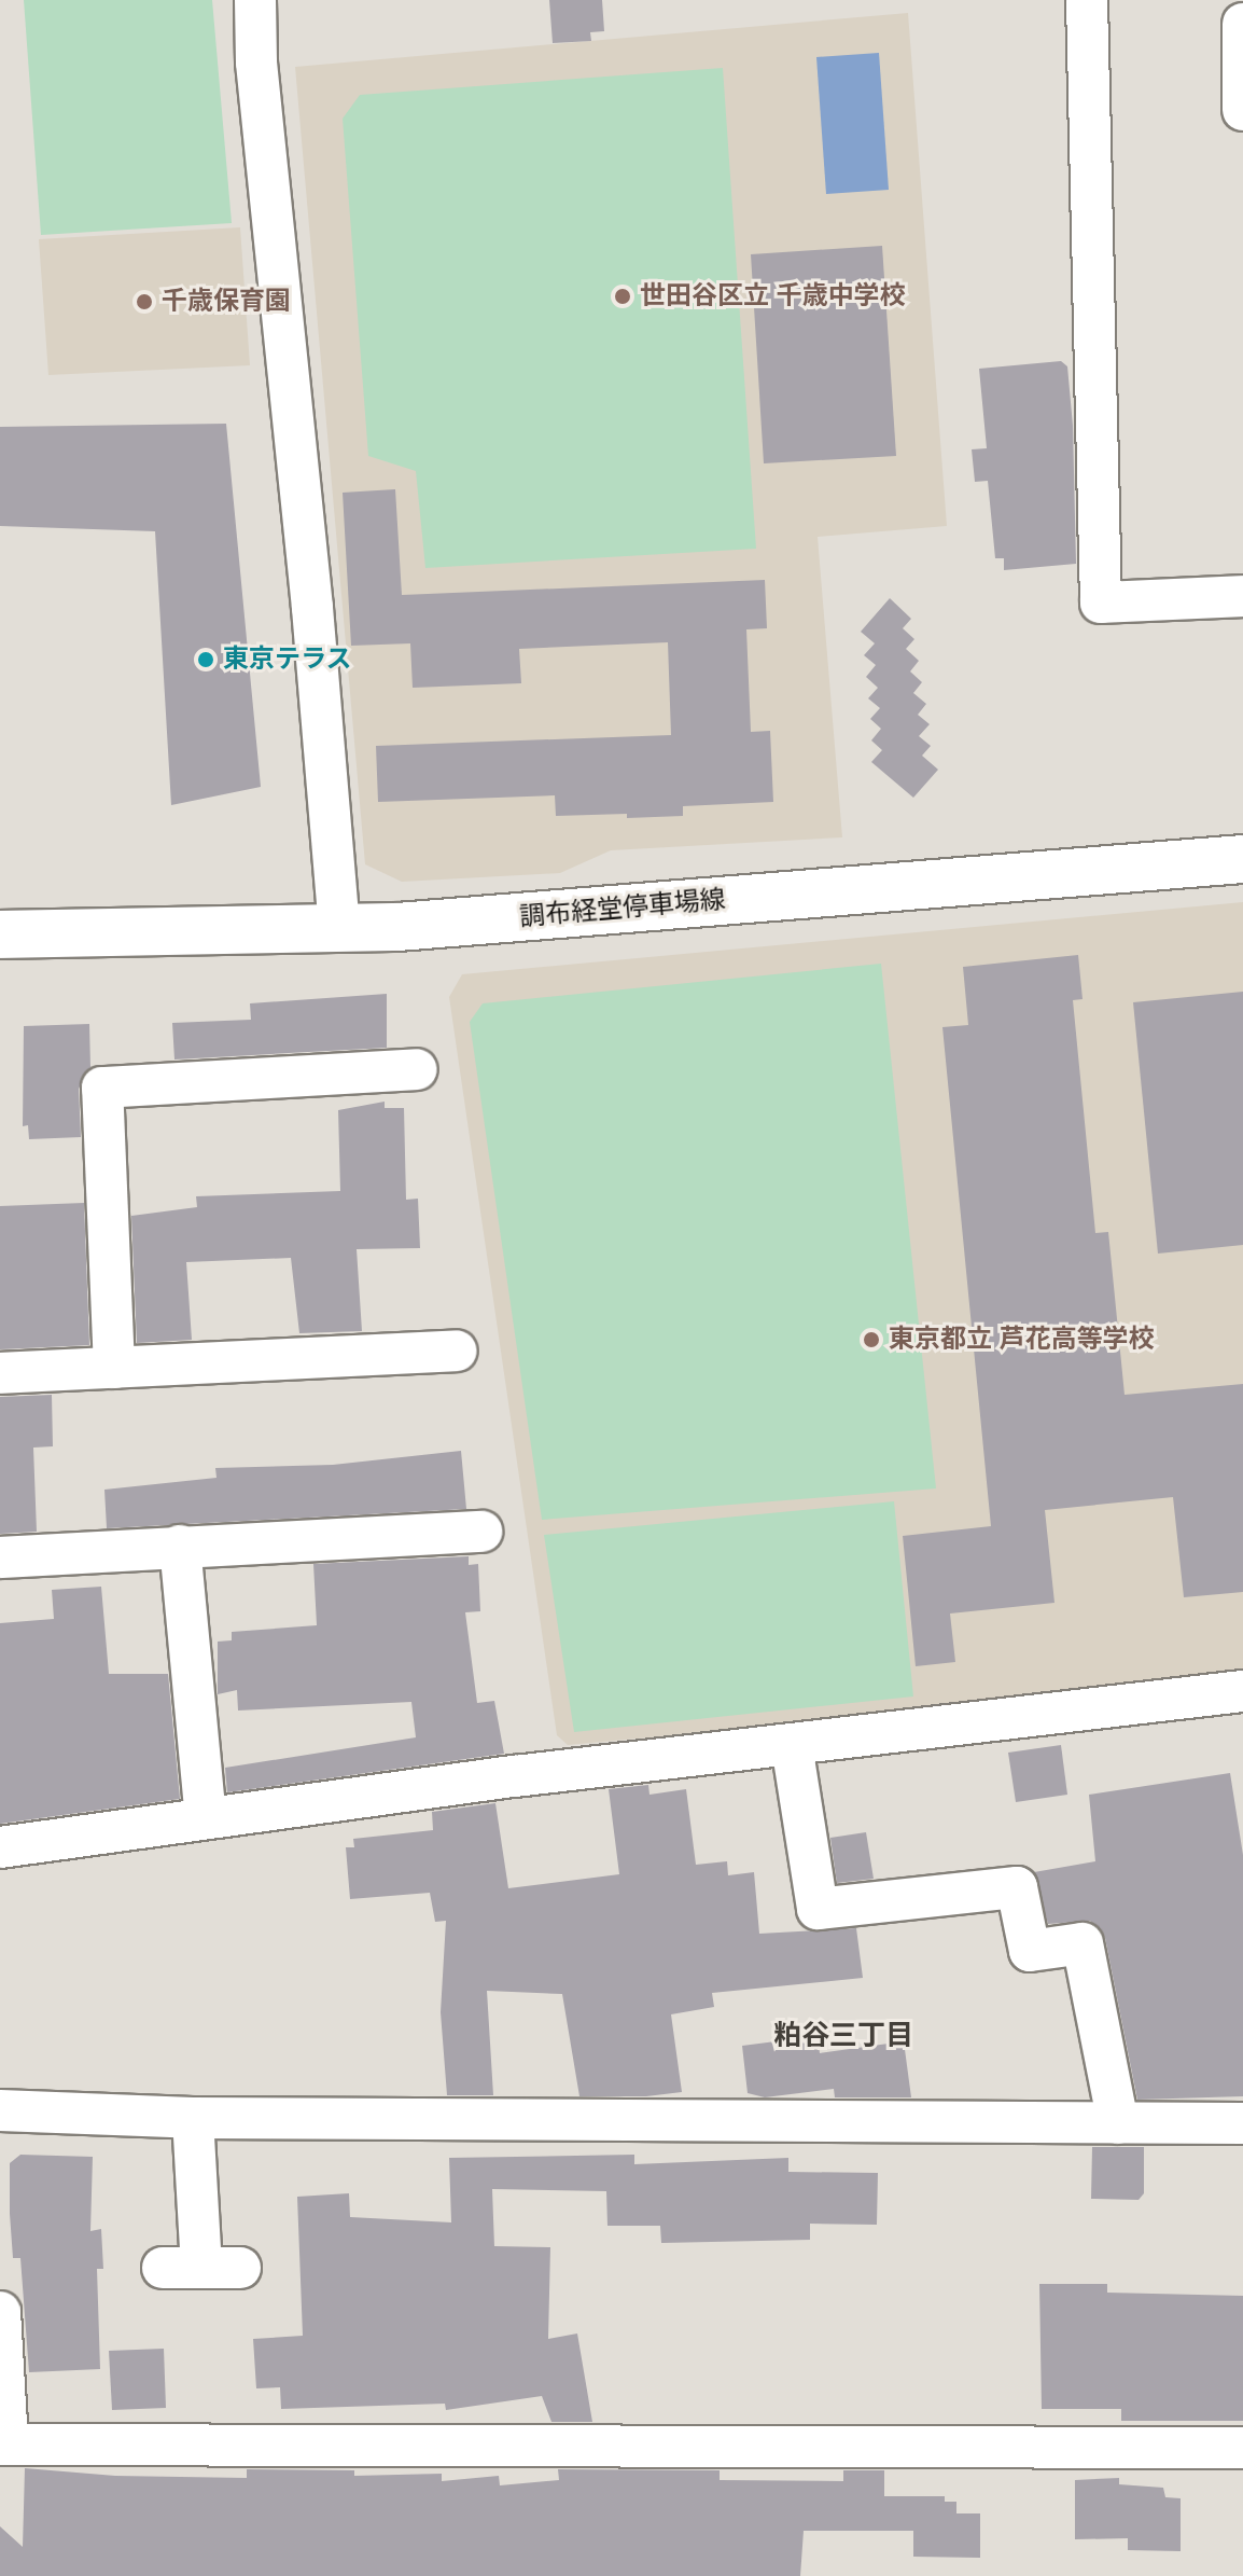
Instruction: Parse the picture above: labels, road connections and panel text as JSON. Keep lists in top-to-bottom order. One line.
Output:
{"streets":{"main road":["調布経堂停車場線"]},"districts":["粕谷三丁目"],"places":["世田谷区立 千歳中学校","千歳保育園","東京テラス","東京都立 芦花高等学校"]}
